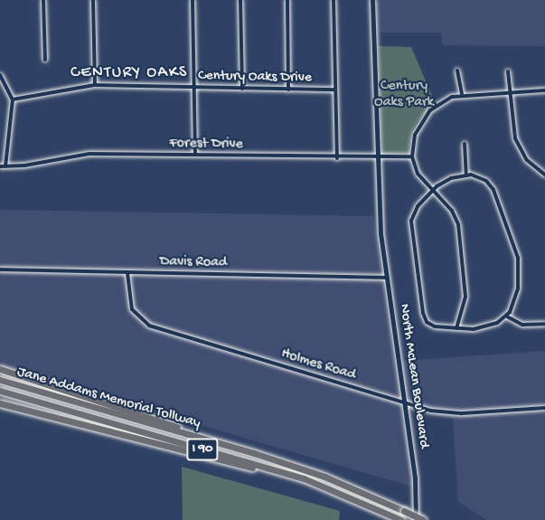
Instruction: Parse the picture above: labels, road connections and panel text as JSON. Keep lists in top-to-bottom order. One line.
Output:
{"streets":{"highway":["Jane Addams Memorial Tollway","I 90"],"main road":["North McLean Boulevard"],"street":["Century Oaks Drive","Forest Drive","Davis Road","Holmes Road"]},"crossings":[["Forest Drive","North McLean Boulevard"],["Davis Road","Holmes Road"],["Davis Road","North McLean Boulevard"],["Holmes Road","North McLean Boulevard"]],"districts":["CENTURY OAKS"],"parks":["Century Oaks Park"]}
